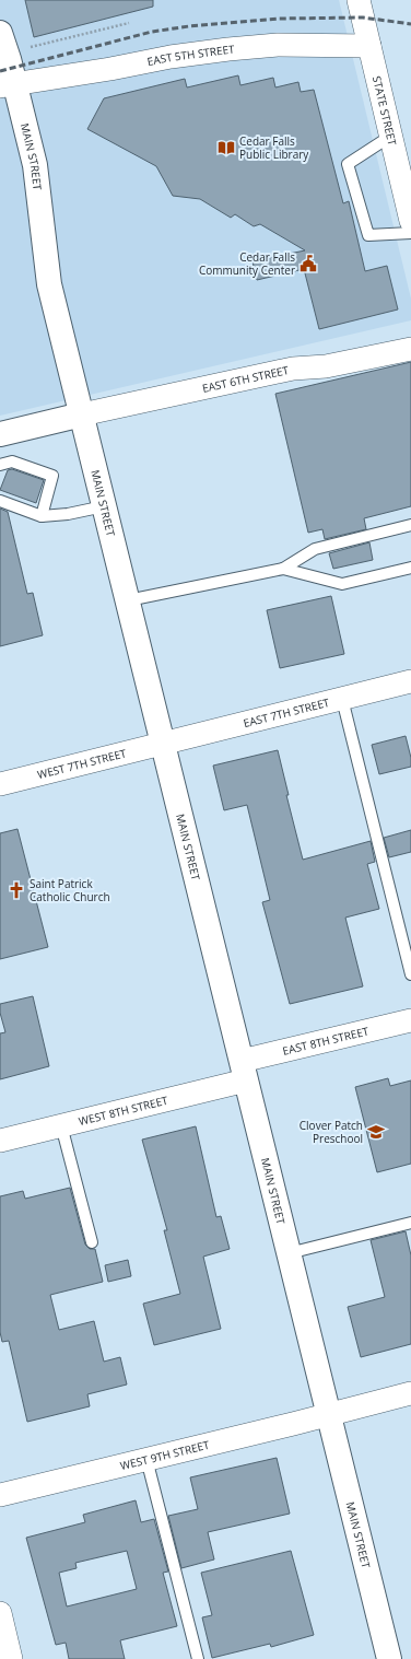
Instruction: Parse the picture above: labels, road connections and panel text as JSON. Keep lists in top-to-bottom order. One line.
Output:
{"streets":{"main road":["MAIN STREET"],"street":["EAST 5TH STREET","STATE STREET","EAST 6TH STREET","EAST 7TH STREET","WEST 7TH STREET","EAST 8TH STREET","WEST 8TH STREET","WEST 9TH STREET"]},"crossings":[["EAST 5TH STREET","STATE STREET"],["EAST 5TH STREET","MAIN STREET"],["MAIN STREET","EAST 6TH STREET"],["MAIN STREET","EAST 7TH STREET"],["MAIN STREET","WEST 7TH STREET"],["MAIN STREET","EAST 8TH STREET"],["MAIN STREET","WEST 8TH STREET"],["MAIN STREET","WEST 9TH STREET"],["EAST 7TH STREET","WEST 7TH STREET"],["EAST 8TH STREET","WEST 8TH STREET"]],"places":{"library":["Cedar Falls Public Library"],"public building":["Cedar Falls Community Center"],"church":["Saint Patrick Catholic Church"],"school or university":["Clover Patch Preschool"]}}
